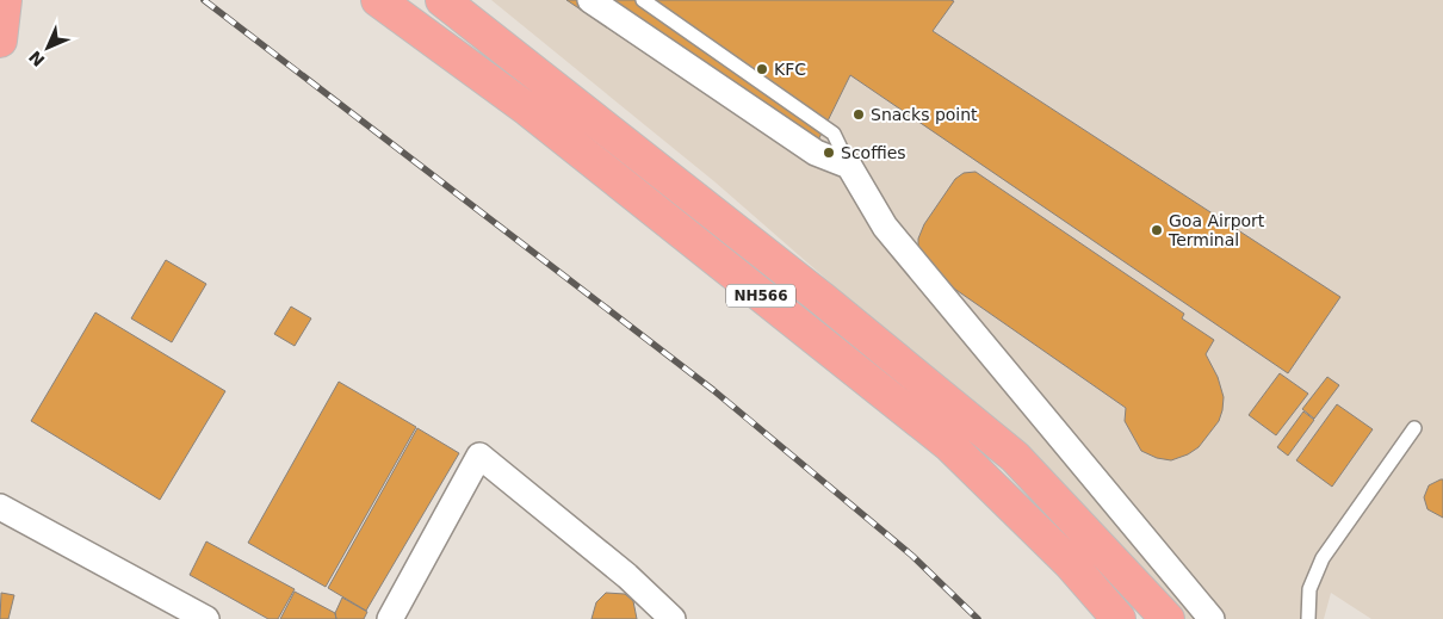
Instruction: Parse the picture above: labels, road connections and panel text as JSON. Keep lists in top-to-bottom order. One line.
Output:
{"streets":{"highway":["NH566"]},"places":["KFC","Snacks point","Scoffies","Goa Airport Terminal"],"north":"bottom left"}
